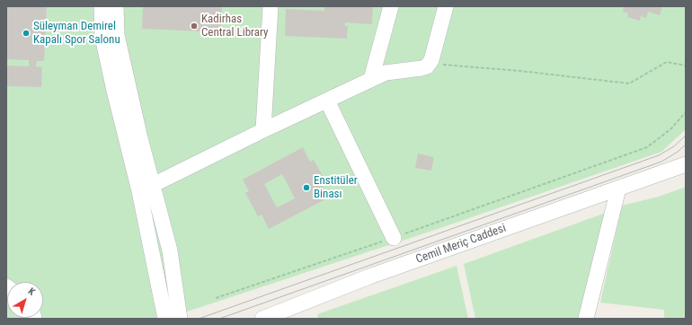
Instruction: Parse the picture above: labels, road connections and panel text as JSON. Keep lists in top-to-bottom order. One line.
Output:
{"streets":{"street":["Cemil Meriç Caddesi"]},"places":["Kadirhas Central Library","Süleyman Demirel Kapalı Spor Salonu","Enstitüler Binası"],"north":"top right"}
